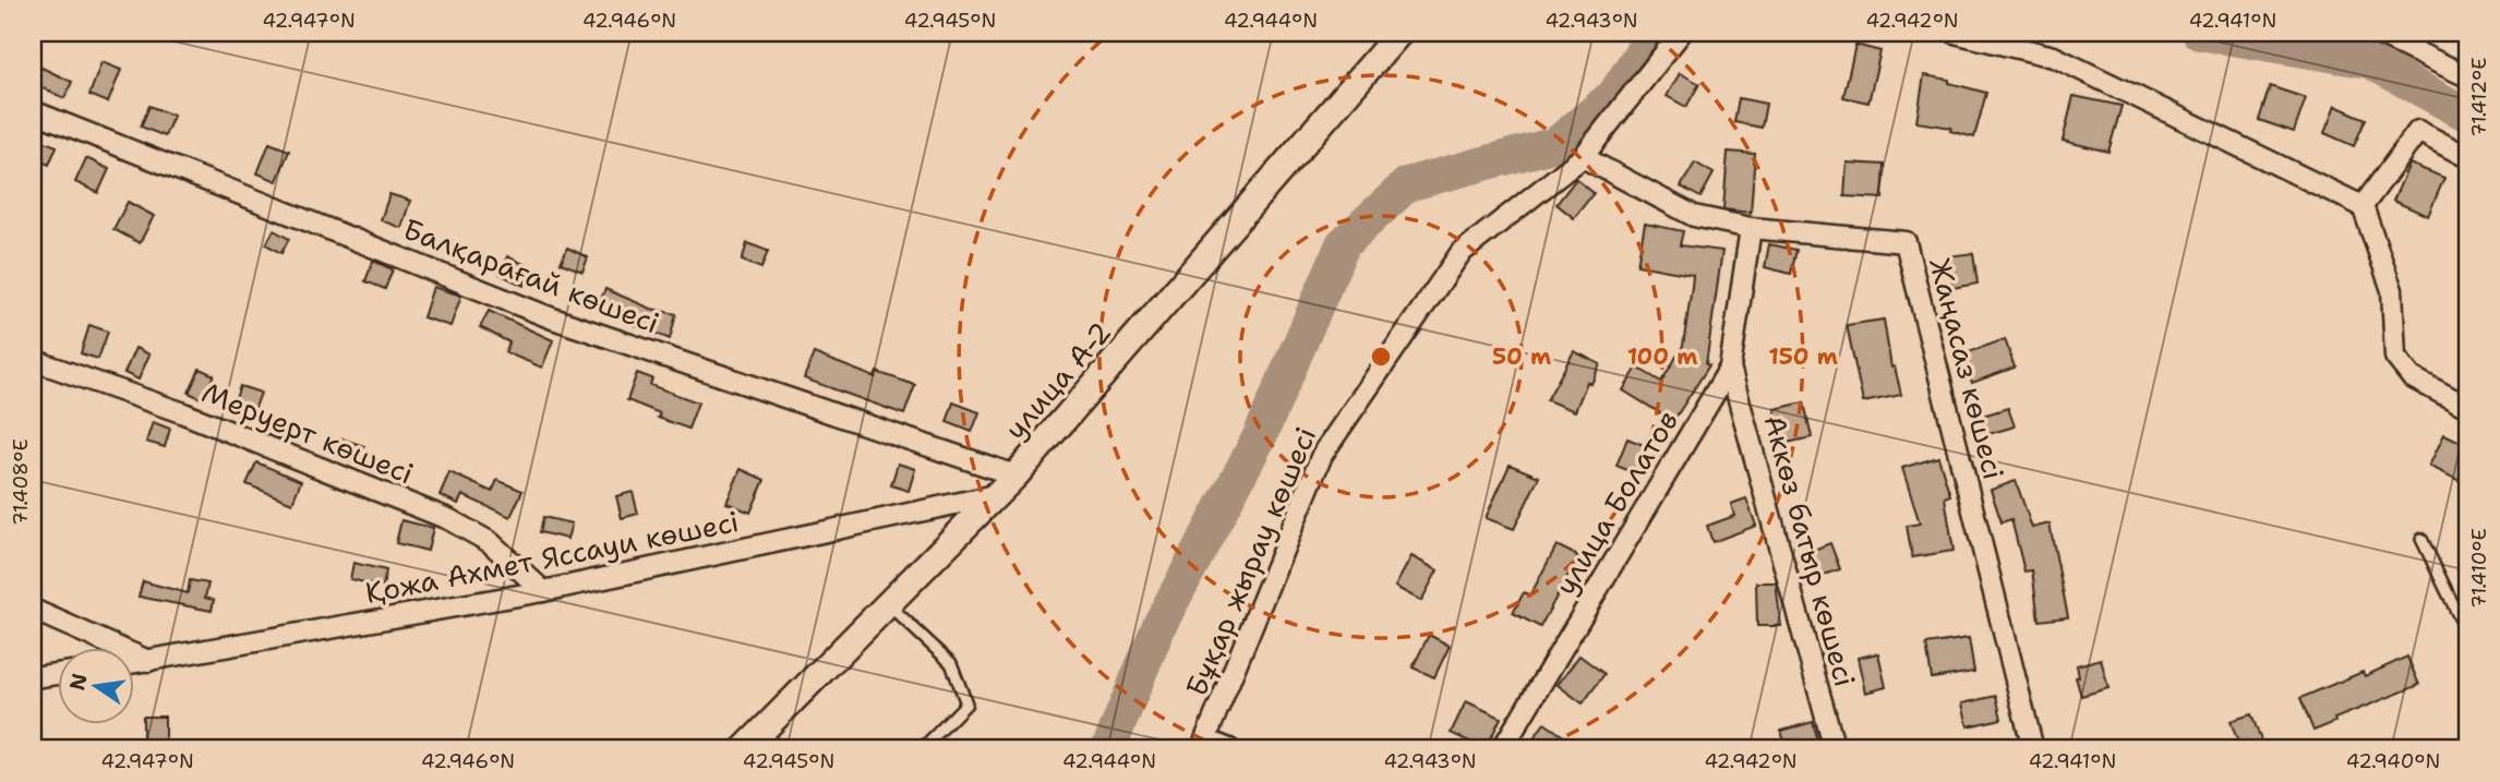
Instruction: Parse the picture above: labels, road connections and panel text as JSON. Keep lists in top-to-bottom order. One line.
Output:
{"streets":{"main road":["улица А-2"],"street":["Балқарағай көшесі","Жаңасаз көшесі","Меруерт көшесі","улица Болатов","Аккөз батыр көшесі","Қожа Ахмет Яссауи көшесі","Бұқар жырау көшесі"]},"crossings":[["Балқарағай көшесі","улица А-2"],["Жаңасаз көшесі","улица Болатов"],["Жаңасаз көшесі","Бұқар жырау көшесі"],["улица А-2","Қожа Ахмет Яссауи көшесі"],["Меруерт көшесі","Қожа Ахмет Яссауи көшесі"],["улица Болатов","Аккөз батыр көшесі"]],"north":"left","coordinates":["42.947°N","42.946°N","42.945°N","42.944°N","42.943°N","42.942°N","42.941°N","71.412°E","71.408°E","71.410°E","42.940°N"],"rings":["50 m","100 m","150 m"]}
